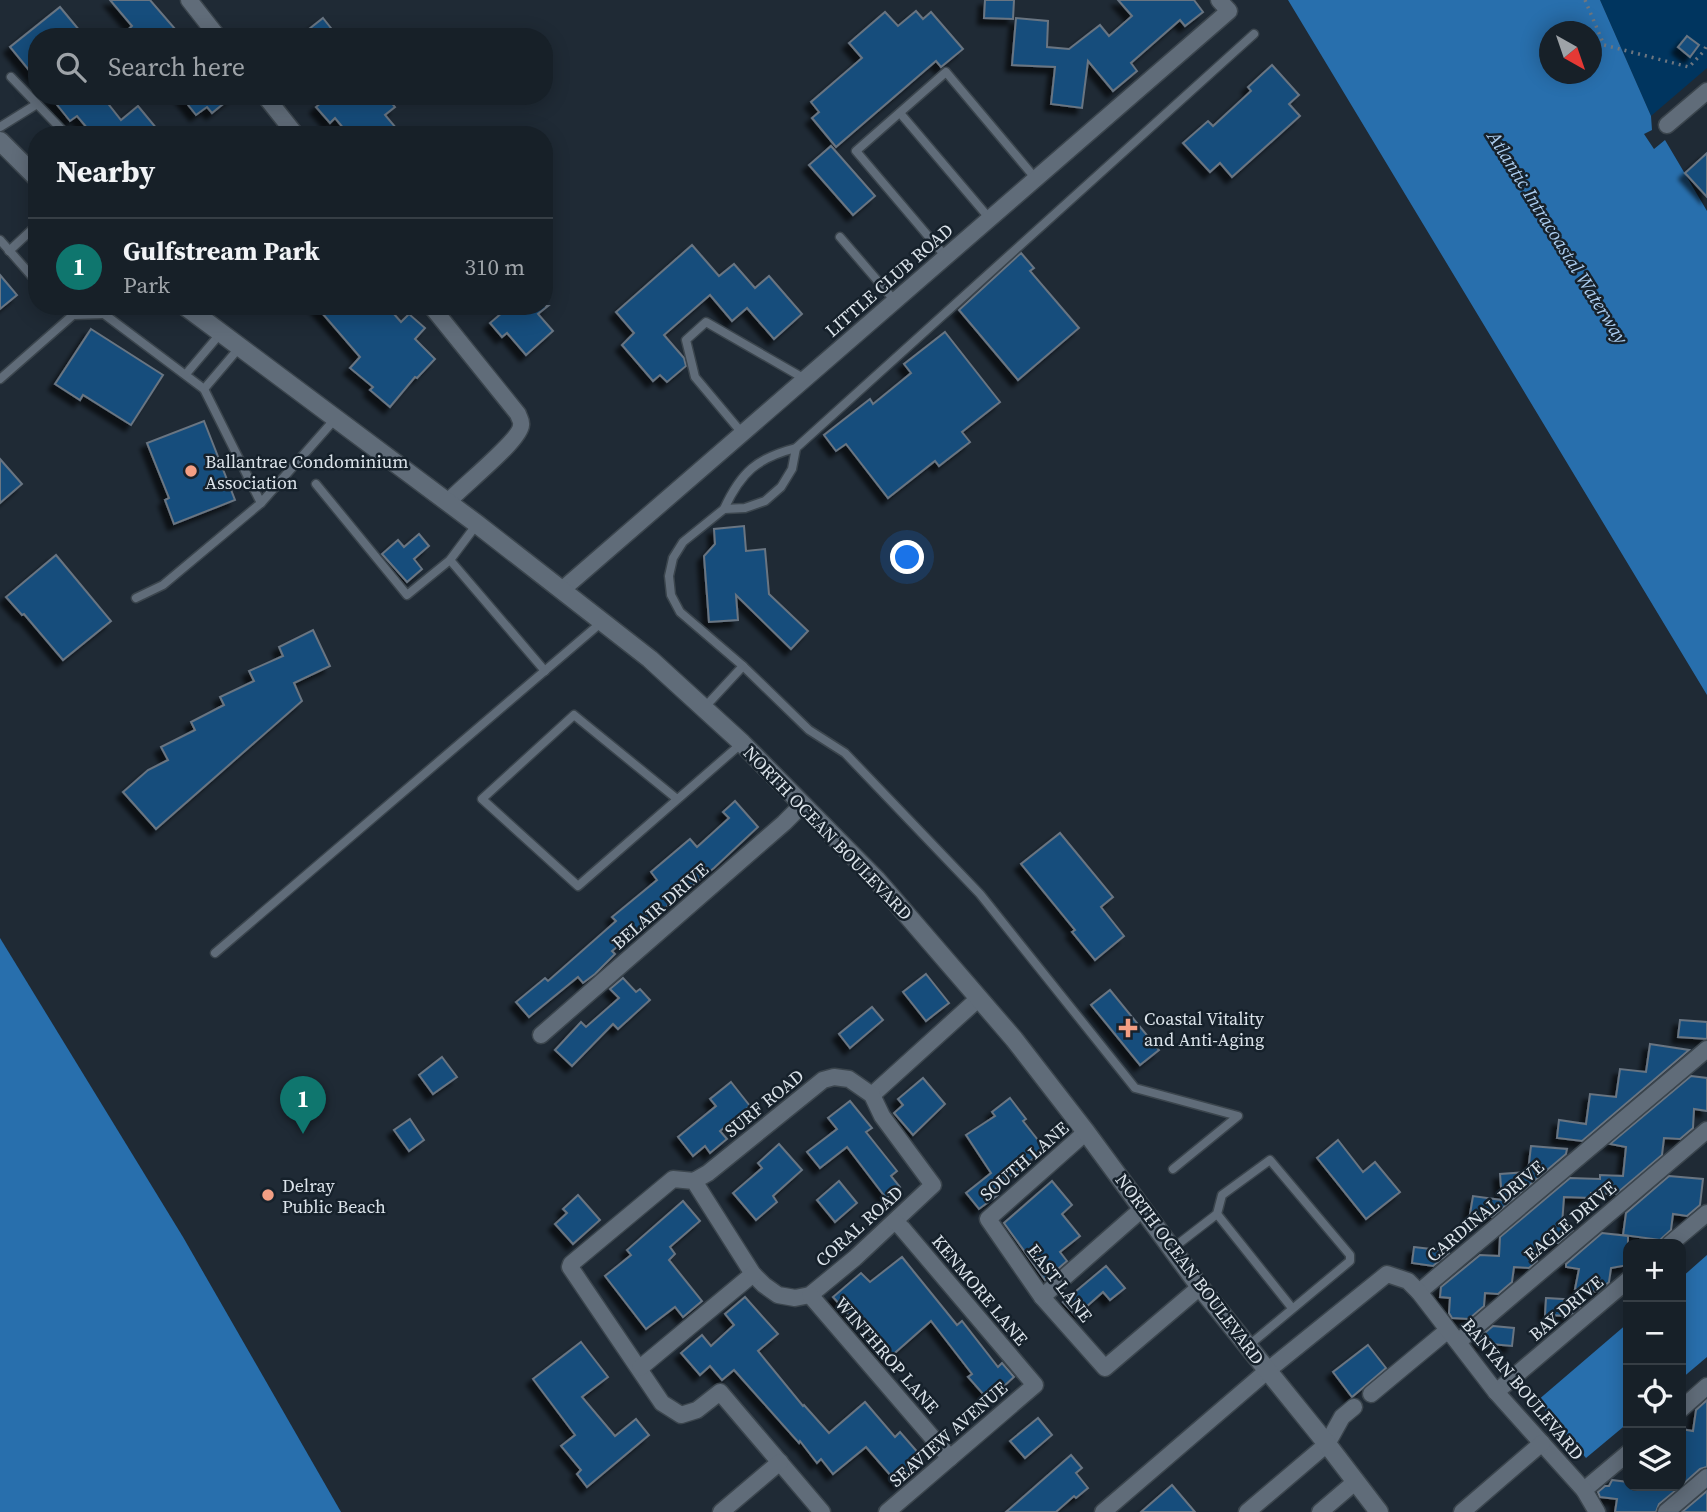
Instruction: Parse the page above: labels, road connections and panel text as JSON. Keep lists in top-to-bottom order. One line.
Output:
{"streets":{"main road":["NORTH OCEAN BOULEVARD"],"street":["LITTLE CLUB ROAD","BELAIR DRIVE","SURF ROAD","SOUTH LANE","CARDINAL DRIVE","EAGLE DRIVE","CORAL ROAD","EAST LANE","KENMORE LANE","BAY DRIVE","WINTHROP LANE","BANYAN BOULEVARD","SEAVIEW AVENUE"]},"crossings":[["LITTLE CLUB ROAD","NORTH OCEAN BOULEVARD"],["NORTH OCEAN BOULEVARD","BELAIR DRIVE"],["NORTH OCEAN BOULEVARD","SOUTH LANE"],["NORTH OCEAN BOULEVARD","EAST LANE"],["SURF ROAD","CORAL ROAD"],["SURF ROAD","WINTHROP LANE"],["SOUTH LANE","EAST LANE"],["CARDINAL DRIVE","BANYAN BOULEVARD"],["EAGLE DRIVE","BANYAN BOULEVARD"],["CORAL ROAD","KENMORE LANE"],["CORAL ROAD","WINTHROP LANE"],["KENMORE LANE","SEAVIEW AVENUE"],["BAY DRIVE","BANYAN BOULEVARD"],["WINTHROP LANE","SEAVIEW AVENUE"]],"water":["Atlantic Intracoastal Waterway"],"places":{"other":["Ballantrae Condominium Association","Delray Public Beach"],"health":["Coastal Vitality and Anti-Aging"]},"north":"bottom right","page":{"search":"Search here","heading":"Nearby","list":[{"mark":"1","name":"Gulfstream Park","note":"Park","value":"310 m"}],"pins":"1","map_buttons":["+","−"]}}
